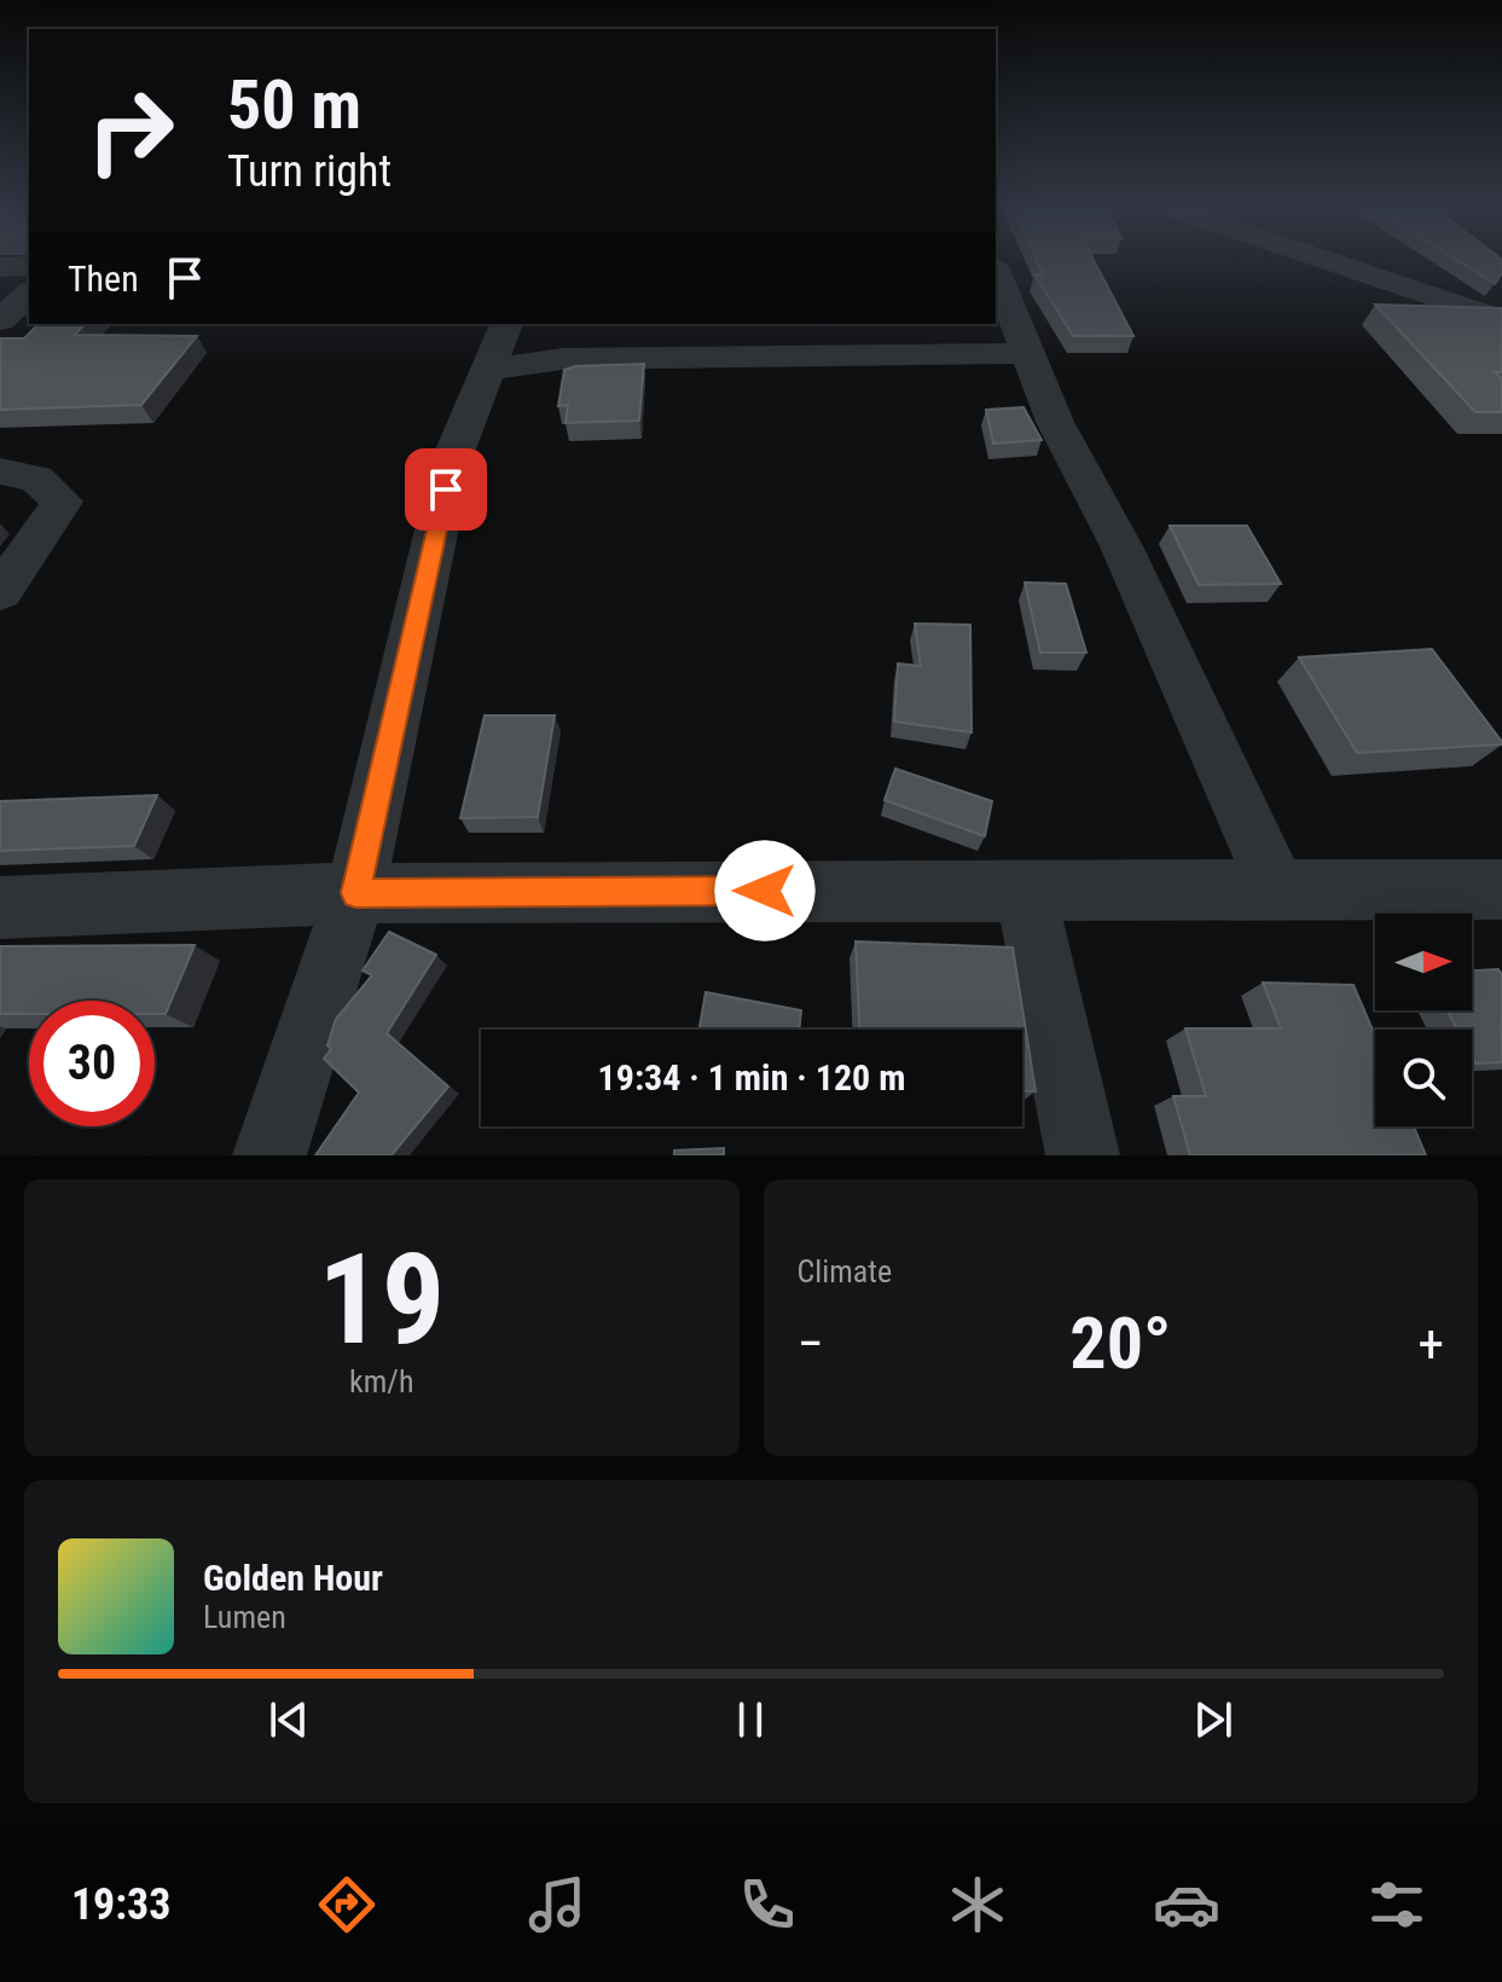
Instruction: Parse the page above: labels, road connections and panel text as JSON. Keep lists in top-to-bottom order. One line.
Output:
{"north":"right","page":{"turn":["50 m","Turn right"],"then":"Then","limit":"30","trip":"19:34 · 1 min · 120 m","tile":[["19","km/h"],"Climate"],"heat":["−","20°","+"],"song":["Golden Hour","Lumen"],"tabs":"19:33"}}
